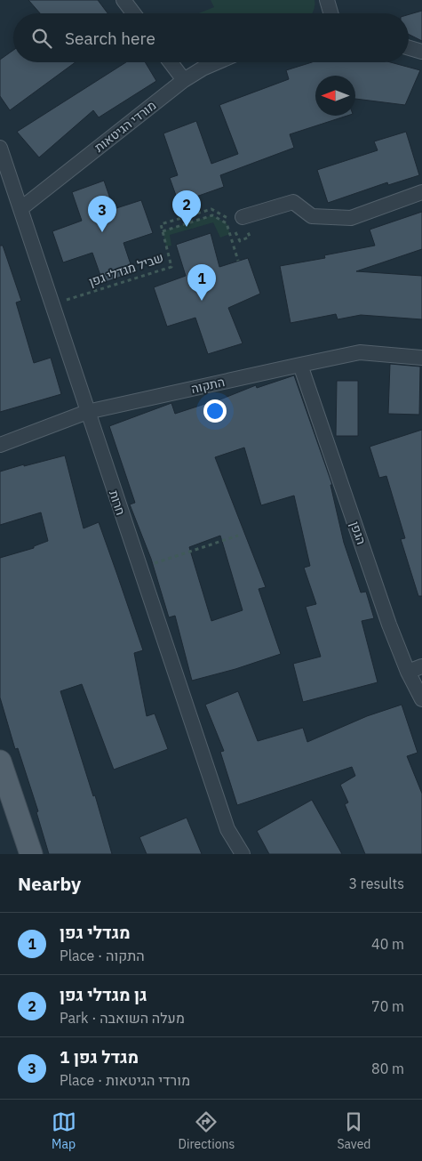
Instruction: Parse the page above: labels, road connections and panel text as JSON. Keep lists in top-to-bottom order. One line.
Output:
{"streets":{"street":["מורדי הגיטאות","התקוה","חרות","הגפן"],"path":["שביל מגדלי גפן"]},"crossings":[["מורדי הגיטאות","חרות"],["שביל מגדלי גפן","חרות"],["התקוה","חרות"],["התקוה","הגפן"]],"north":"left","page":{"search":"Search here","pins":["2","3","1"],"heading":["Nearby","3 results"],"list":[{"mark":"1","name":"מגדלי גפן","note":"Place · התקוה","value":"40 m"},{"mark":"2","name":"גן מגדלי גפן","note":"Park · מעלה השואבה","value":"70 m"},{"mark":"3","name":"מגדל גפן 1","note":"Place · מורדי הגיטאות","value":"80 m"}],"nav":["Map","Directions","Saved"]}}
